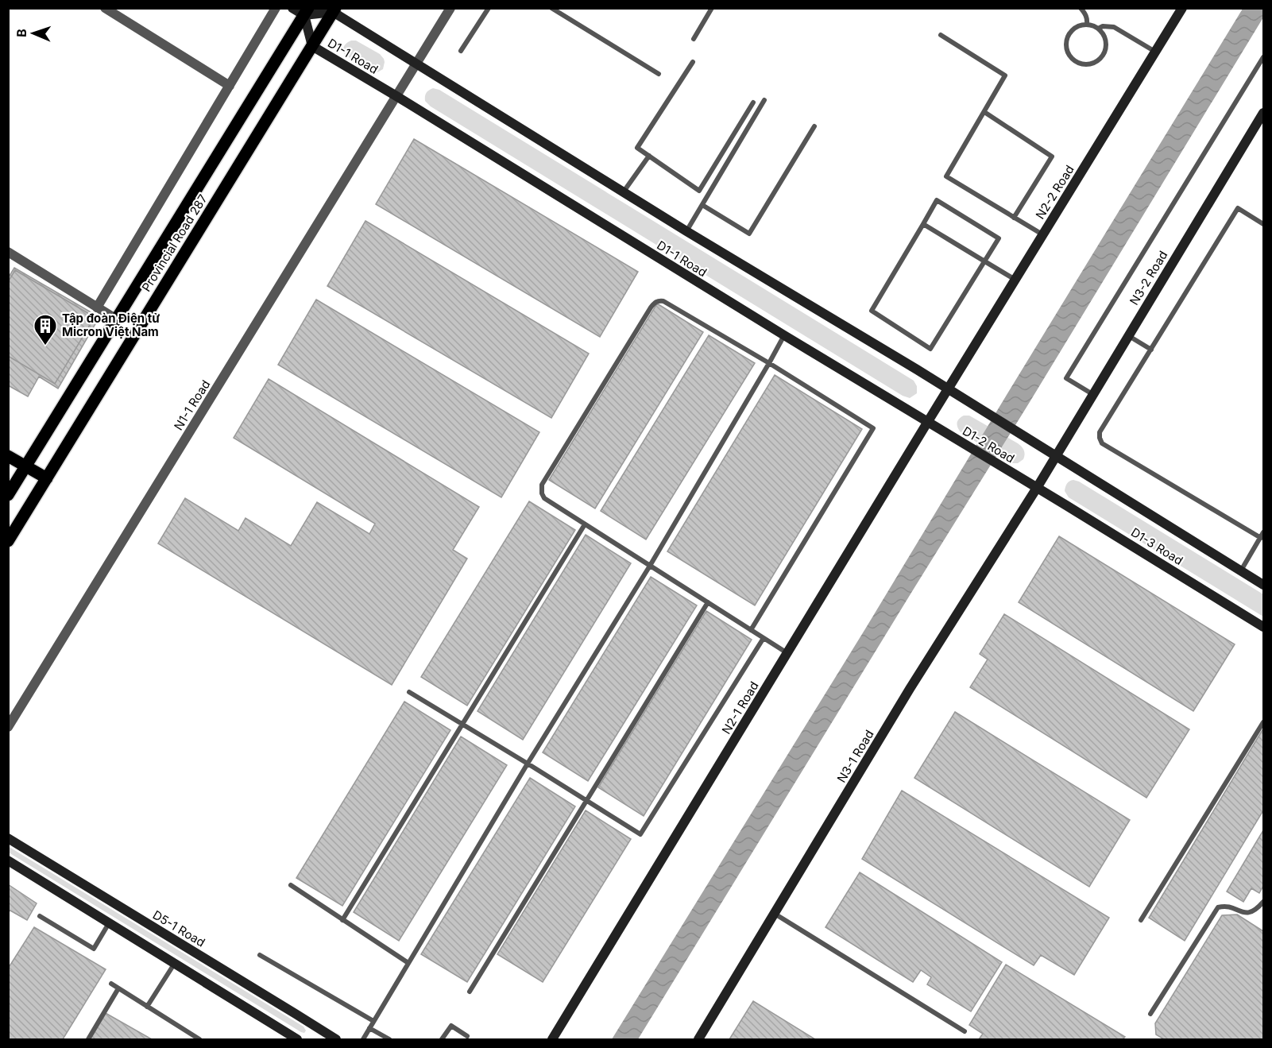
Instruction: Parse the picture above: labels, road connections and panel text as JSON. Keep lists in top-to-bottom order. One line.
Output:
{"streets":{"main road":["Provincial Road 287"],"street":["D1-1 Road","N2-2 Road","N3-2 Road","N1-1 Road","D1-2 Road","D1-3 Road","N2-1 Road","N3-1 Road","D5-1 Road"]},"crossings":[["D1-1 Road","Provincial Road 287"],["D1-1 Road","N1-1 Road"],["D1-1 Road","D1-2 Road"],["D1-1 Road","N2-1 Road"],["N2-2 Road","N2-1 Road"],["N3-2 Road","D1-3 Road"],["N3-2 Road","N3-1 Road"],["D1-2 Road","D1-3 Road"],["D1-2 Road","N2-1 Road"],["D1-2 Road","N3-1 Road"],["D1-3 Road","N3-1 Road"]],"places":{"building":["Tập đoàn Điện tử Micron Việt Nam"]},"north":"left"}
